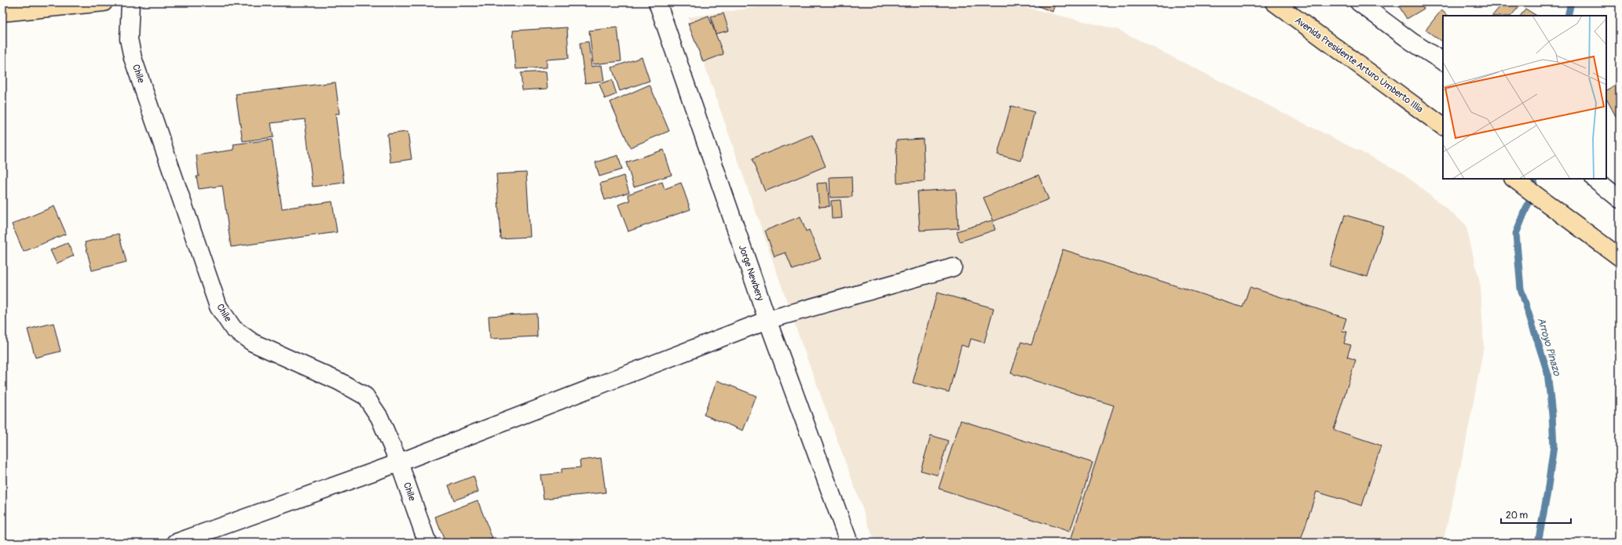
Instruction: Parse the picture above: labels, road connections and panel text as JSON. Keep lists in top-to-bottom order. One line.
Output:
{"streets":{"main road":["Avenida Presidente Arturo Umberto Illia"],"street":["Chile","Jorge Newbery"]},"water":["Arroyo Pinazo"],"scale_bar":"20 m"}
